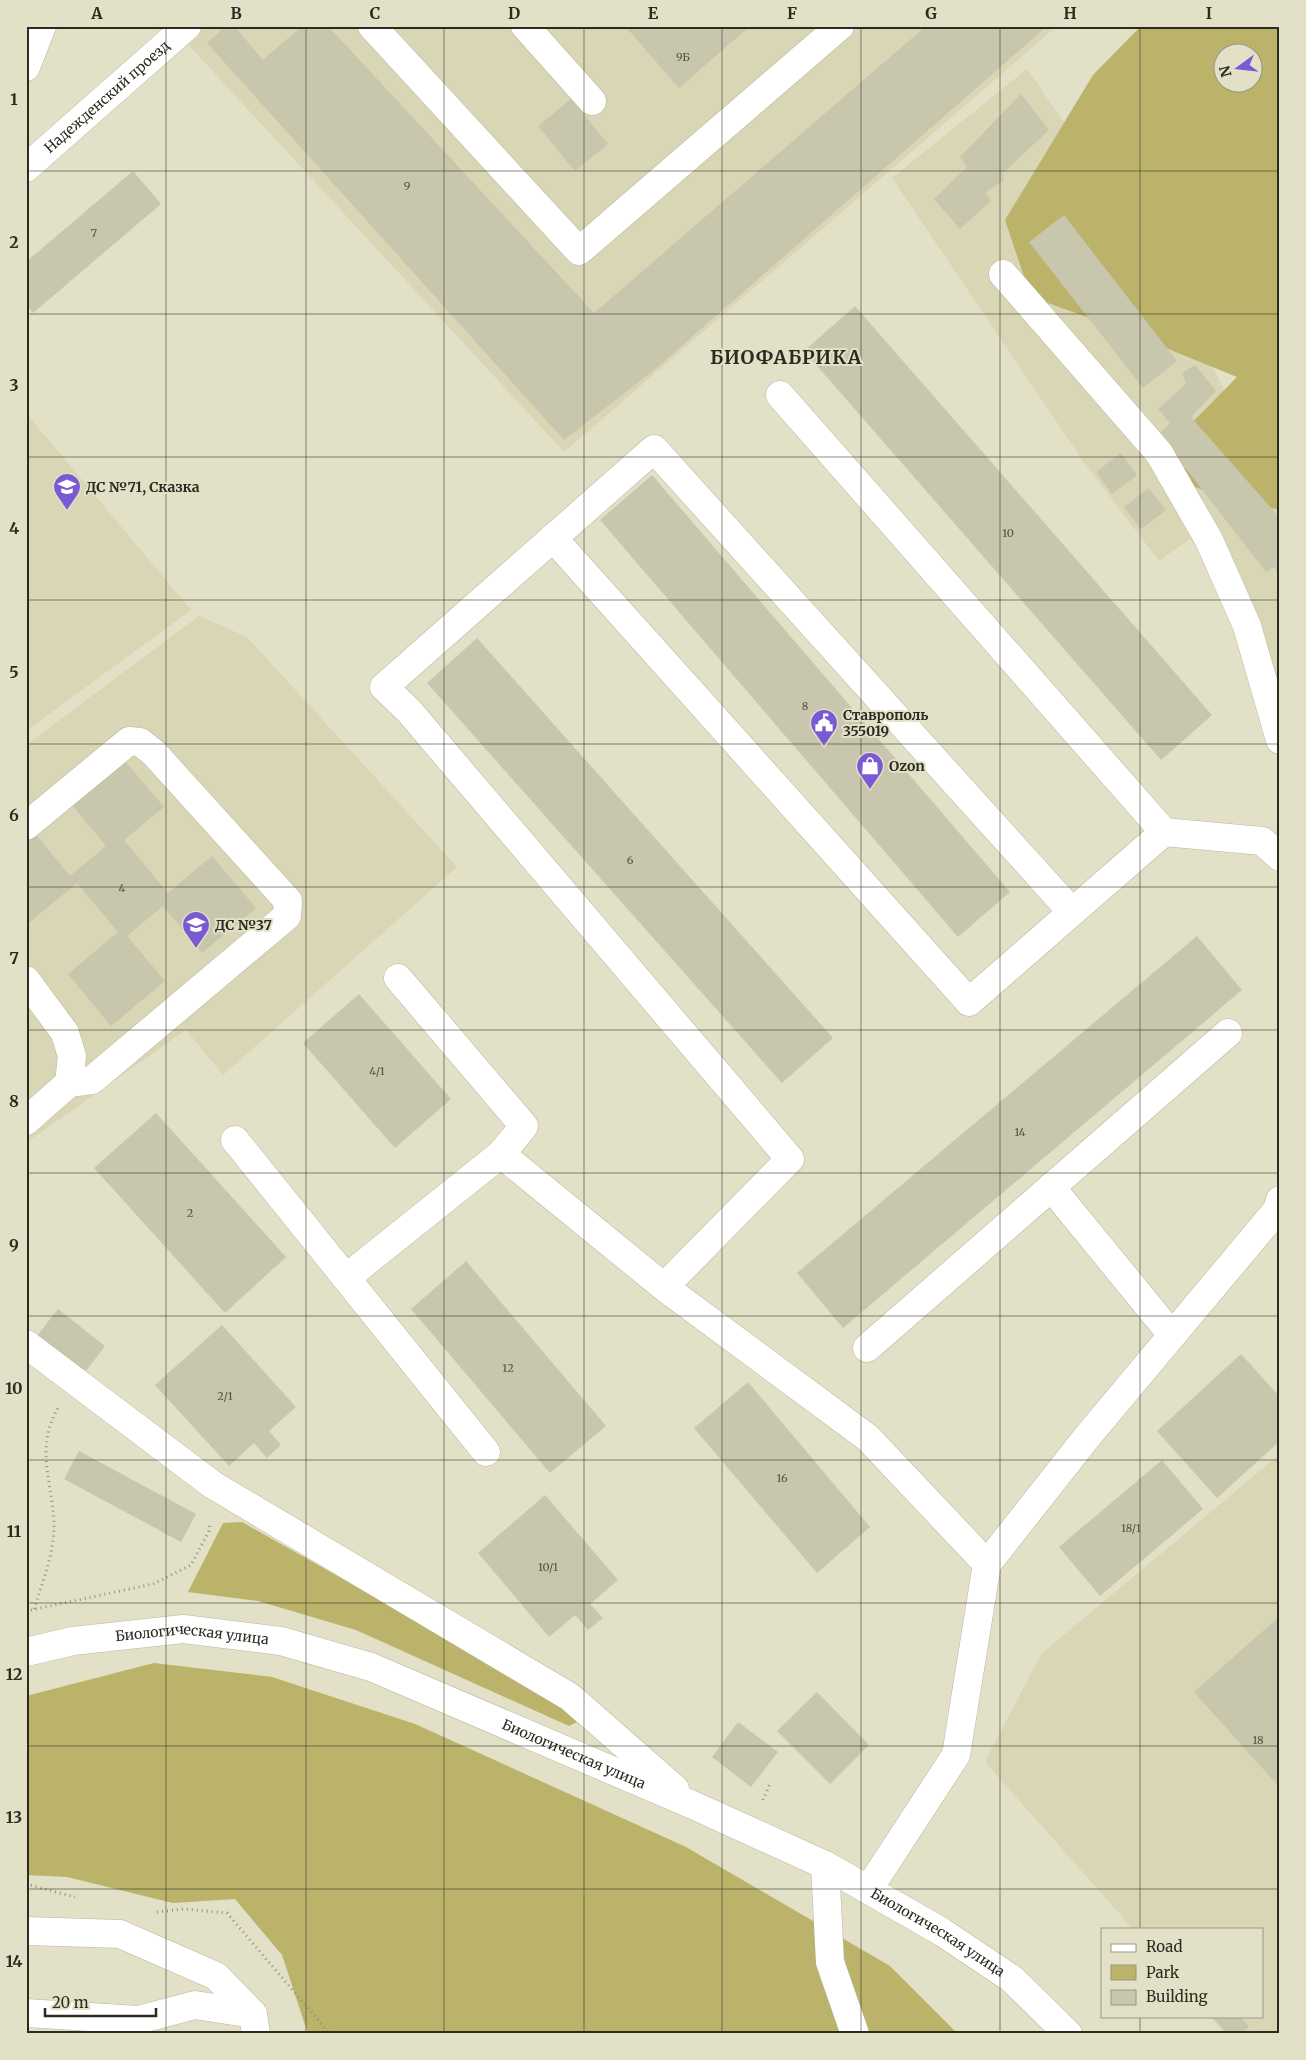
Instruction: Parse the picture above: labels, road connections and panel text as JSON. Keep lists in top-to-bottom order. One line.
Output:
{"streets":{"street":["Надежденский проезд","Биологическая улица"]},"districts":["БИОФАБРИКА"],"places":{"school or university":["ДС №71, Сказка","ДС №37"],"public building":["Ставрополь 355019"],"shop":["Ozon"]},"house_numbers":["9Б","9","7","10","8","6","4","4/1","14","2","12","2/1","16","18/1","10/1","18"],"legend":["Road","Park","Building"],"scale_bar":"20 m","north":"left","grid":{"columns":["A","B","C","D","E","F","G","H","I"],"rows":["1","2","3","4","5","6","7","8","9","10","11","12","13","14"]}}
